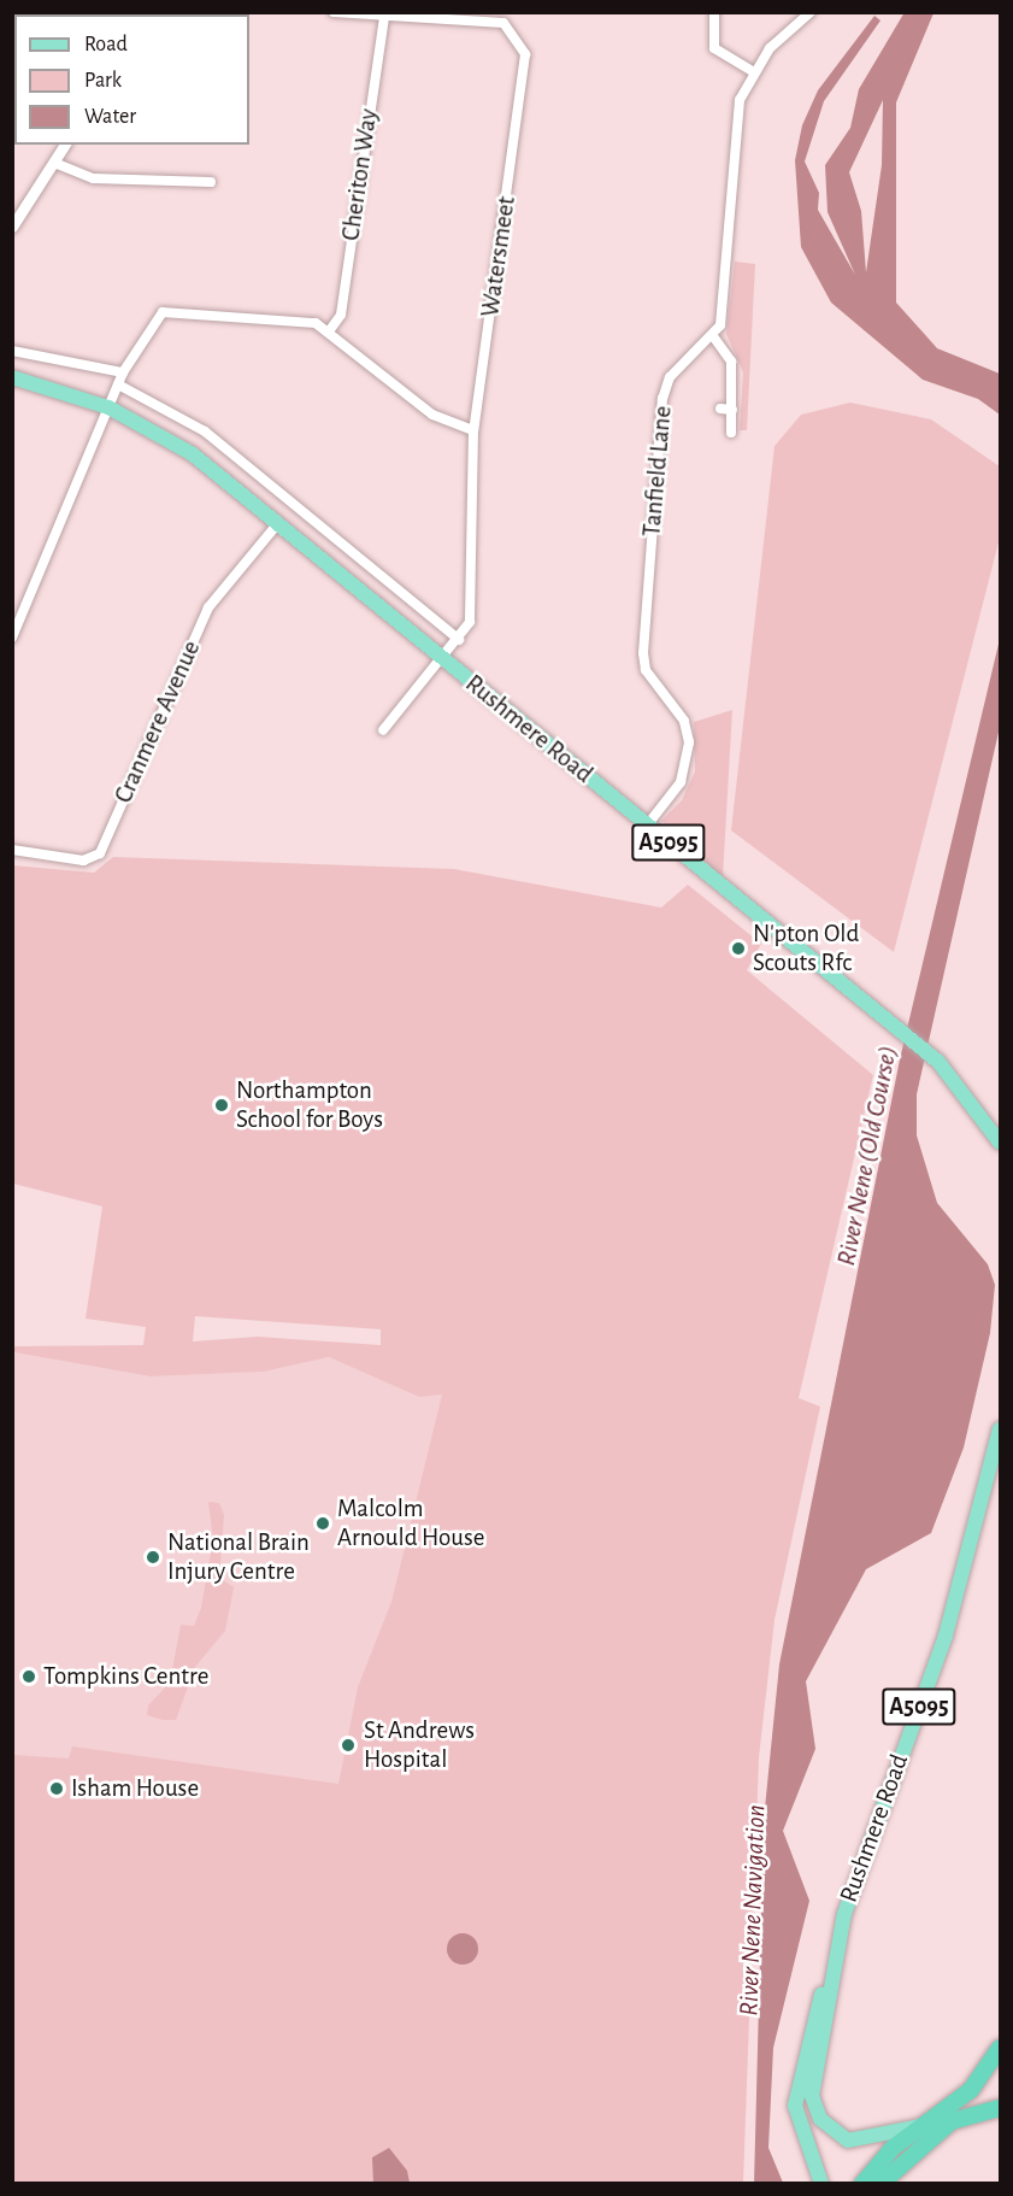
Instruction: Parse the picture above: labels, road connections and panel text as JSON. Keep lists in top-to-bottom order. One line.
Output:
{"streets":{"main road":["Rushmere Road","A5095"],"street":["Cheriton Way","Watersmeet","Tanfield Lane","Cranmere Avenue"]},"crossings":[["Cheriton Way","Watersmeet"],["Watersmeet","Rushmere Road"],["Tanfield Lane","Rushmere Road"],["Cranmere Avenue","Rushmere Road"]],"water":["River Nene (Old Course)","River Nene Navigation"],"places":["N'pton Old Scouts Rfc","Northampton School for Boys","Malcolm Arnould House","National Brain Injury Centre","Tompkins Centre","St Andrews Hospital","Isham House"],"legend":["Road","Park","Water"]}
